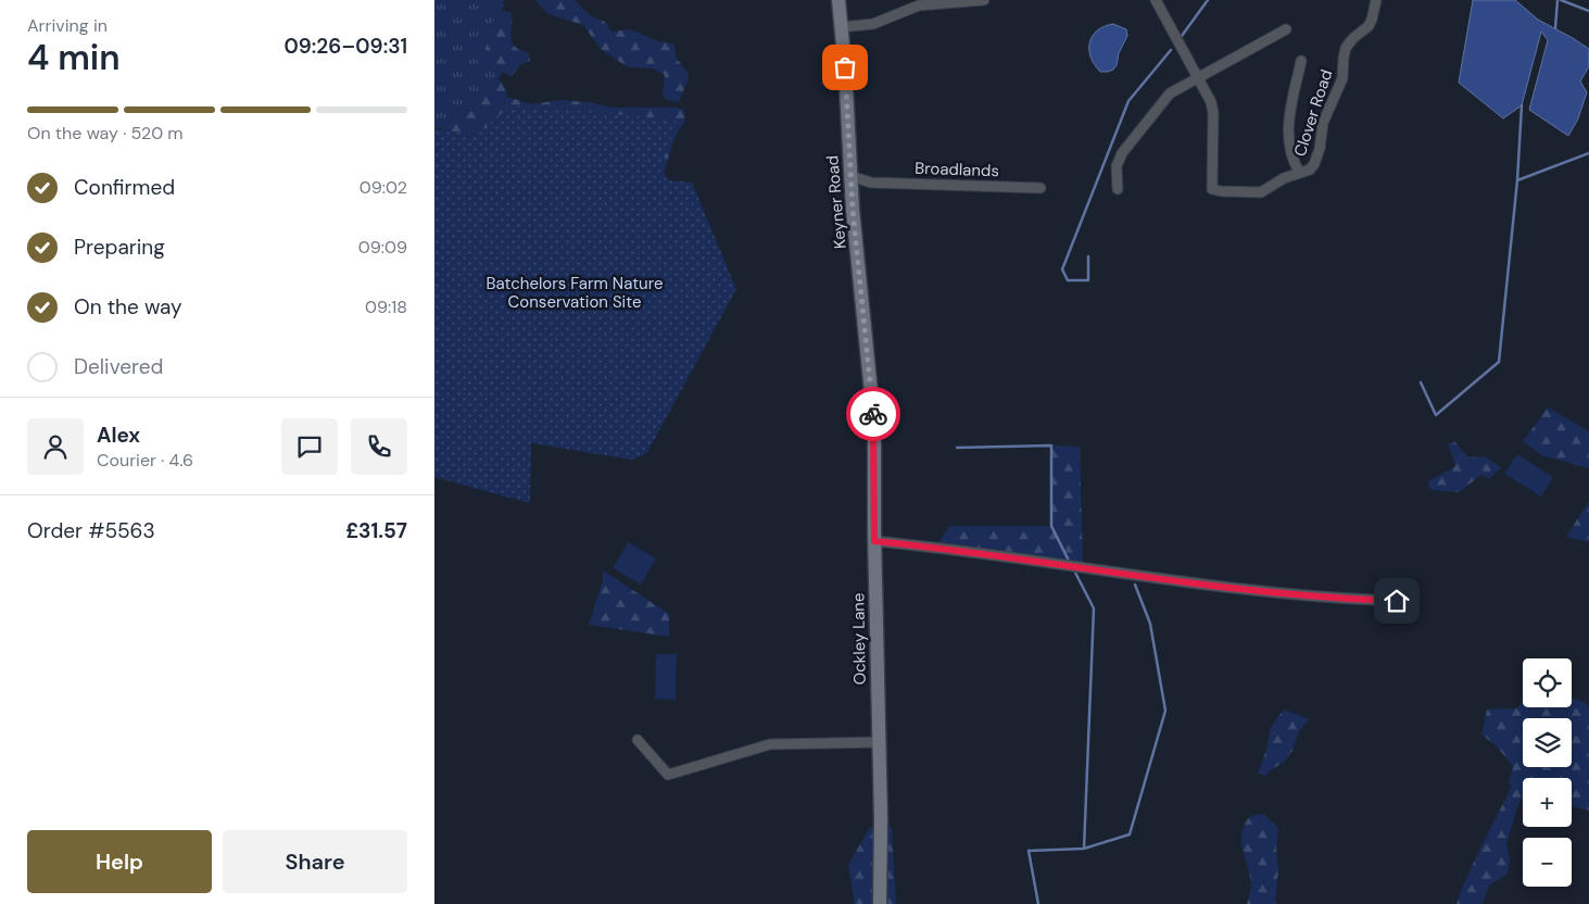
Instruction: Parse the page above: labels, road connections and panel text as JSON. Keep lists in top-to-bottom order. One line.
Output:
{"streets":{"street":["Clover Road","Broadlands","Keyner Road","Ockley Lane"]},"crossings":[["Broadlands","Keyner Road"],["Keyner Road","Ockley Lane"]],"parks":["Batchelors Farm Nature Conservation Site"],"page":{"heading":["4 min","Arriving in","09:26–09:31"],"panel":["Alex","Courier · 4.6","Order #5563","£31.57"],"bar":"On the way · 520 m","list":[["Confirmed","09:02"],["Preparing","09:09"],["On the way","09:18"],"Delivered"],"map_buttons":["+","−"],"buttons":["Help","Share"]}}
